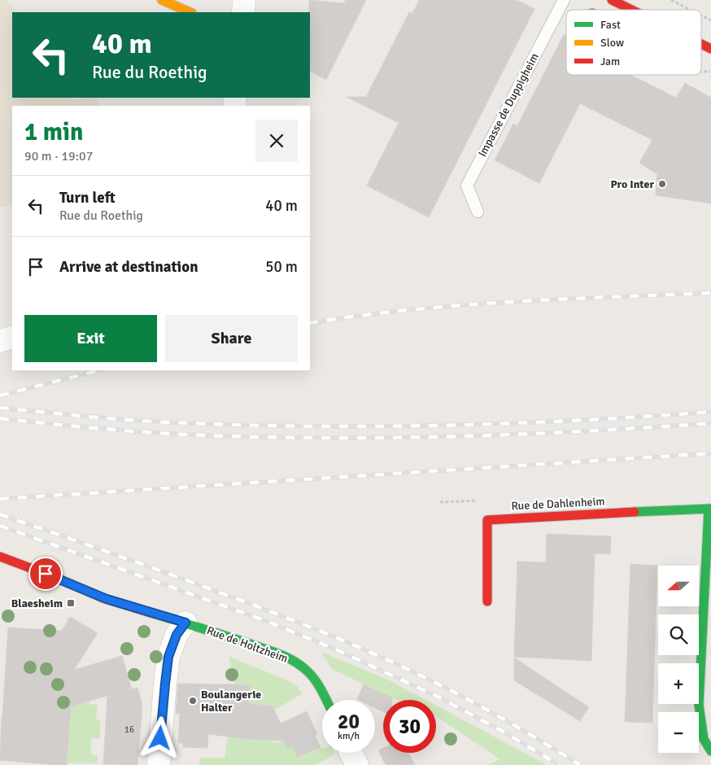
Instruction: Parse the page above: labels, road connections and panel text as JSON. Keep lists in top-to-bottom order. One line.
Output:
{"streets":{"street":["Rue de Dahlenheim","Rue de Holtzheim"],"lane":["Impasse de Duppigheim"]},"places":{"other":["Pro Inter","Boulangerie Halter"],"transit":["Blaesheim"]},"house_numbers":["16"],"legend":["Fast","Slow","Jam"],"north":"left","page":{"turn":["40 m","Rue du Roethig"],"heading":["1 min","90 m · 19:07"],"list":[{"name":"Turn left","note":"Rue du Roethig","value":"40 m"},{"name":"Arrive at destination","value":"50 m"}],"buttons":["Exit","Share"],"map_buttons":["+","−"],"speed":"20 km/h","limit":"30"}}
